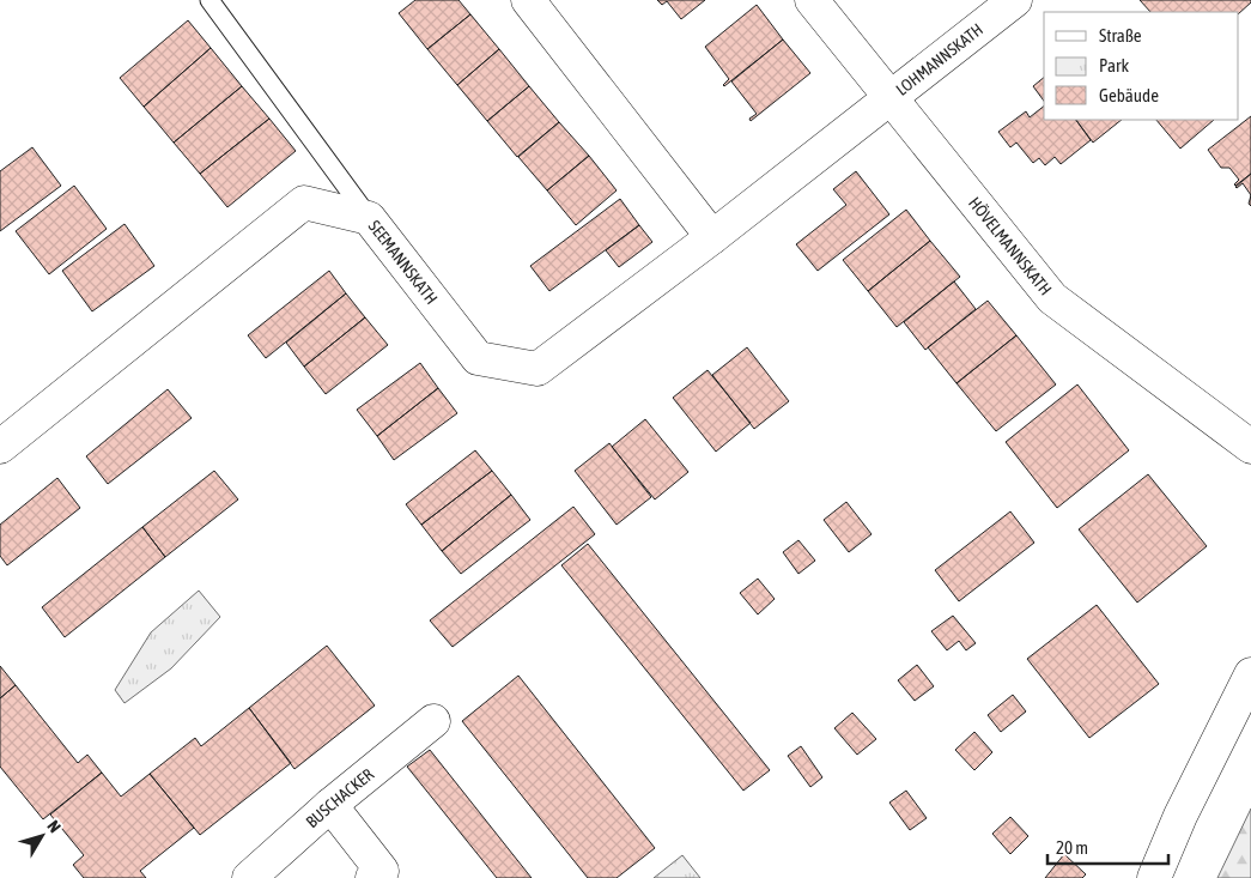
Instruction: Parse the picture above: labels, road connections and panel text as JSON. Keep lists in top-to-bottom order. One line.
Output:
{"streets":{"street":["LOHMANNSKATH","HÖVELMANNSKATH","SEEMANNSKATH","BUSCHACKER"]},"crossings":[["LOHMANNSKATH","HÖVELMANNSKATH"],["LOHMANNSKATH","SEEMANNSKATH"],["HÖVELMANNSKATH","SEEMANNSKATH"]],"legend":["Straße","Park","Gebäude"],"scale_bar":"20 m","north":"top right"}
